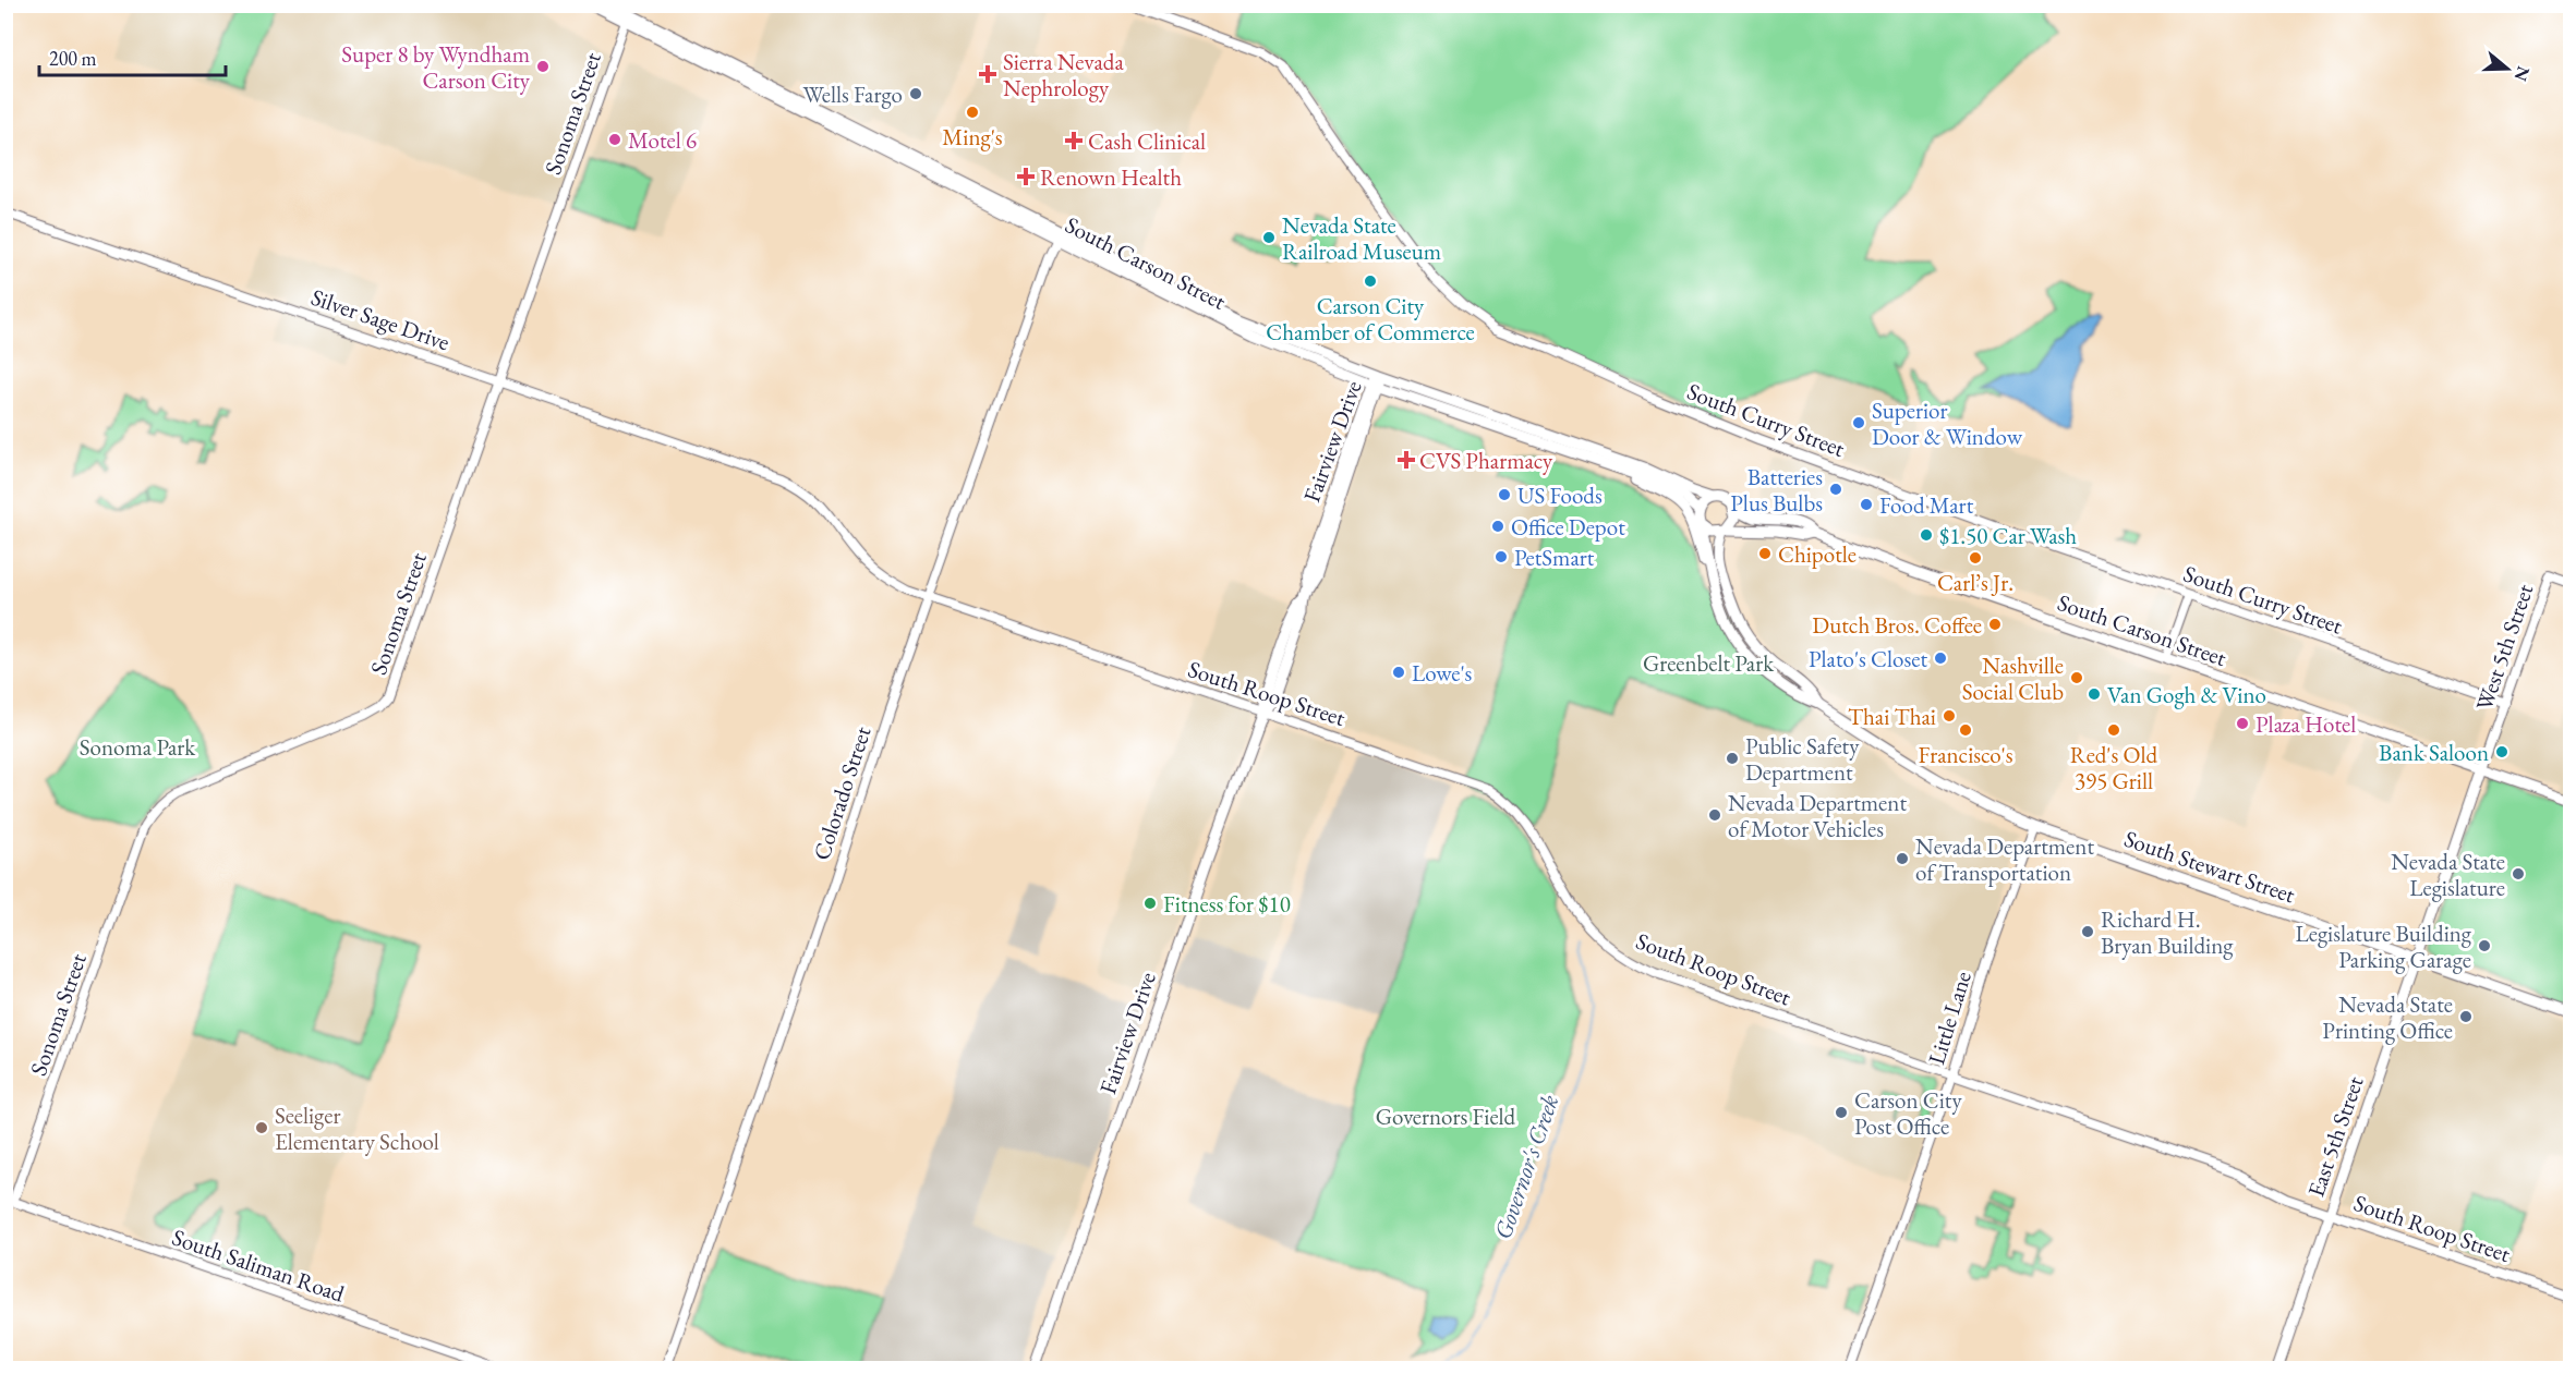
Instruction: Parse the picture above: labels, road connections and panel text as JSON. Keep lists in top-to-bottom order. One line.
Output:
{"streets":{"main road":["South Carson Street","Fairview Drive","South Stewart Street","East 5th Street"],"street":["Sonoma Street","Silver Sage Drive","South Curry Street","West 5th Street","South Roop Street","Colorado Street","Little Lane","South Saliman Road"]},"crossings":[["Sonoma Street","South Carson Street"],["Sonoma Street","Silver Sage Drive"],["Sonoma Street","South Saliman Road"],["South Carson Street","Fairview Drive"],["South Carson Street","West 5th Street"],["South Carson Street","Colorado Street"],["South Carson Street","South Stewart Street"],["South Carson Street","East 5th Street"],["Silver Sage Drive","South Roop Street"],["South Curry Street","West 5th Street"],["Fairview Drive","South Roop Street"],["West 5th Street","East 5th Street"],["South Roop Street","Colorado Street"],["South Roop Street","Little Lane"],["South Roop Street","East 5th Street"],["South Stewart Street","Little Lane"],["South Stewart Street","East 5th Street"]],"water":["Governor's Creek"],"parks":["Greenbelt Park","Sonoma Park","Governors Field"],"places":{"other":["Super 8 by Wyndham Carson City","Wells Fargo","Ming's","Motel 6","Nevada State Railroad Museum","Carson City Chamber of Commerce","Superior Door & Window","Batteries Plus Bulbs","US Foods","Food Mart","Office Depot","$1.50 Car Wash","Chipotle","PetSmart","Carl’s Jr.","Dutch Bros. Coffee","Plato's Closet","Lowe's","Nashville Social Club","Van Gogh & Vino","Thai Thai","Plaza Hotel","Francisco's","Red's Old 395 Grill","Bank Saloon","Public Safety Department","Nevada Department of Motor Vehicles","Nevada Department of Transportation","Nevada State Legislature","Fitness for $10","Richard H. Bryan Building","Legislature Building Parking Garage","Nevada State Printing Office","Carson City Post Office","Seeliger Elementary School"],"health":["Sierra Nevada Nephrology","Cash Clinical","Renown Health","CVS Pharmacy"]},"scale_bar":"200 m","north":"right"}
